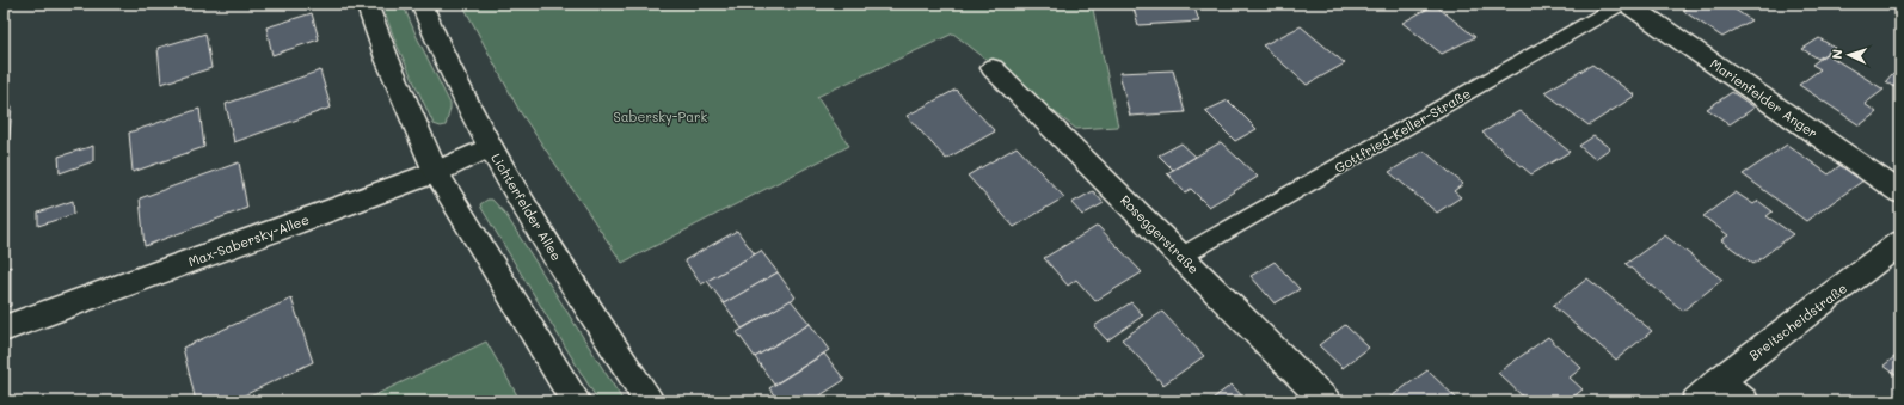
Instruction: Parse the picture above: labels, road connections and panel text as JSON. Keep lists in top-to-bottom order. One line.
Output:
{"streets":{"street":["Marienfelder Anger","Lichterfelder Allee","Roseggerstraße","Max-Sabersky-Allee","Breitscheidstraße"],"lane":["Gottfried-Keller-Straße"]},"crossings":[["Gottfried-Keller-Straße","Roseggerstraße"],["Lichterfelder Allee","Max-Sabersky-Allee"]],"parks":["Sabersky-Park"],"north":"left"}
